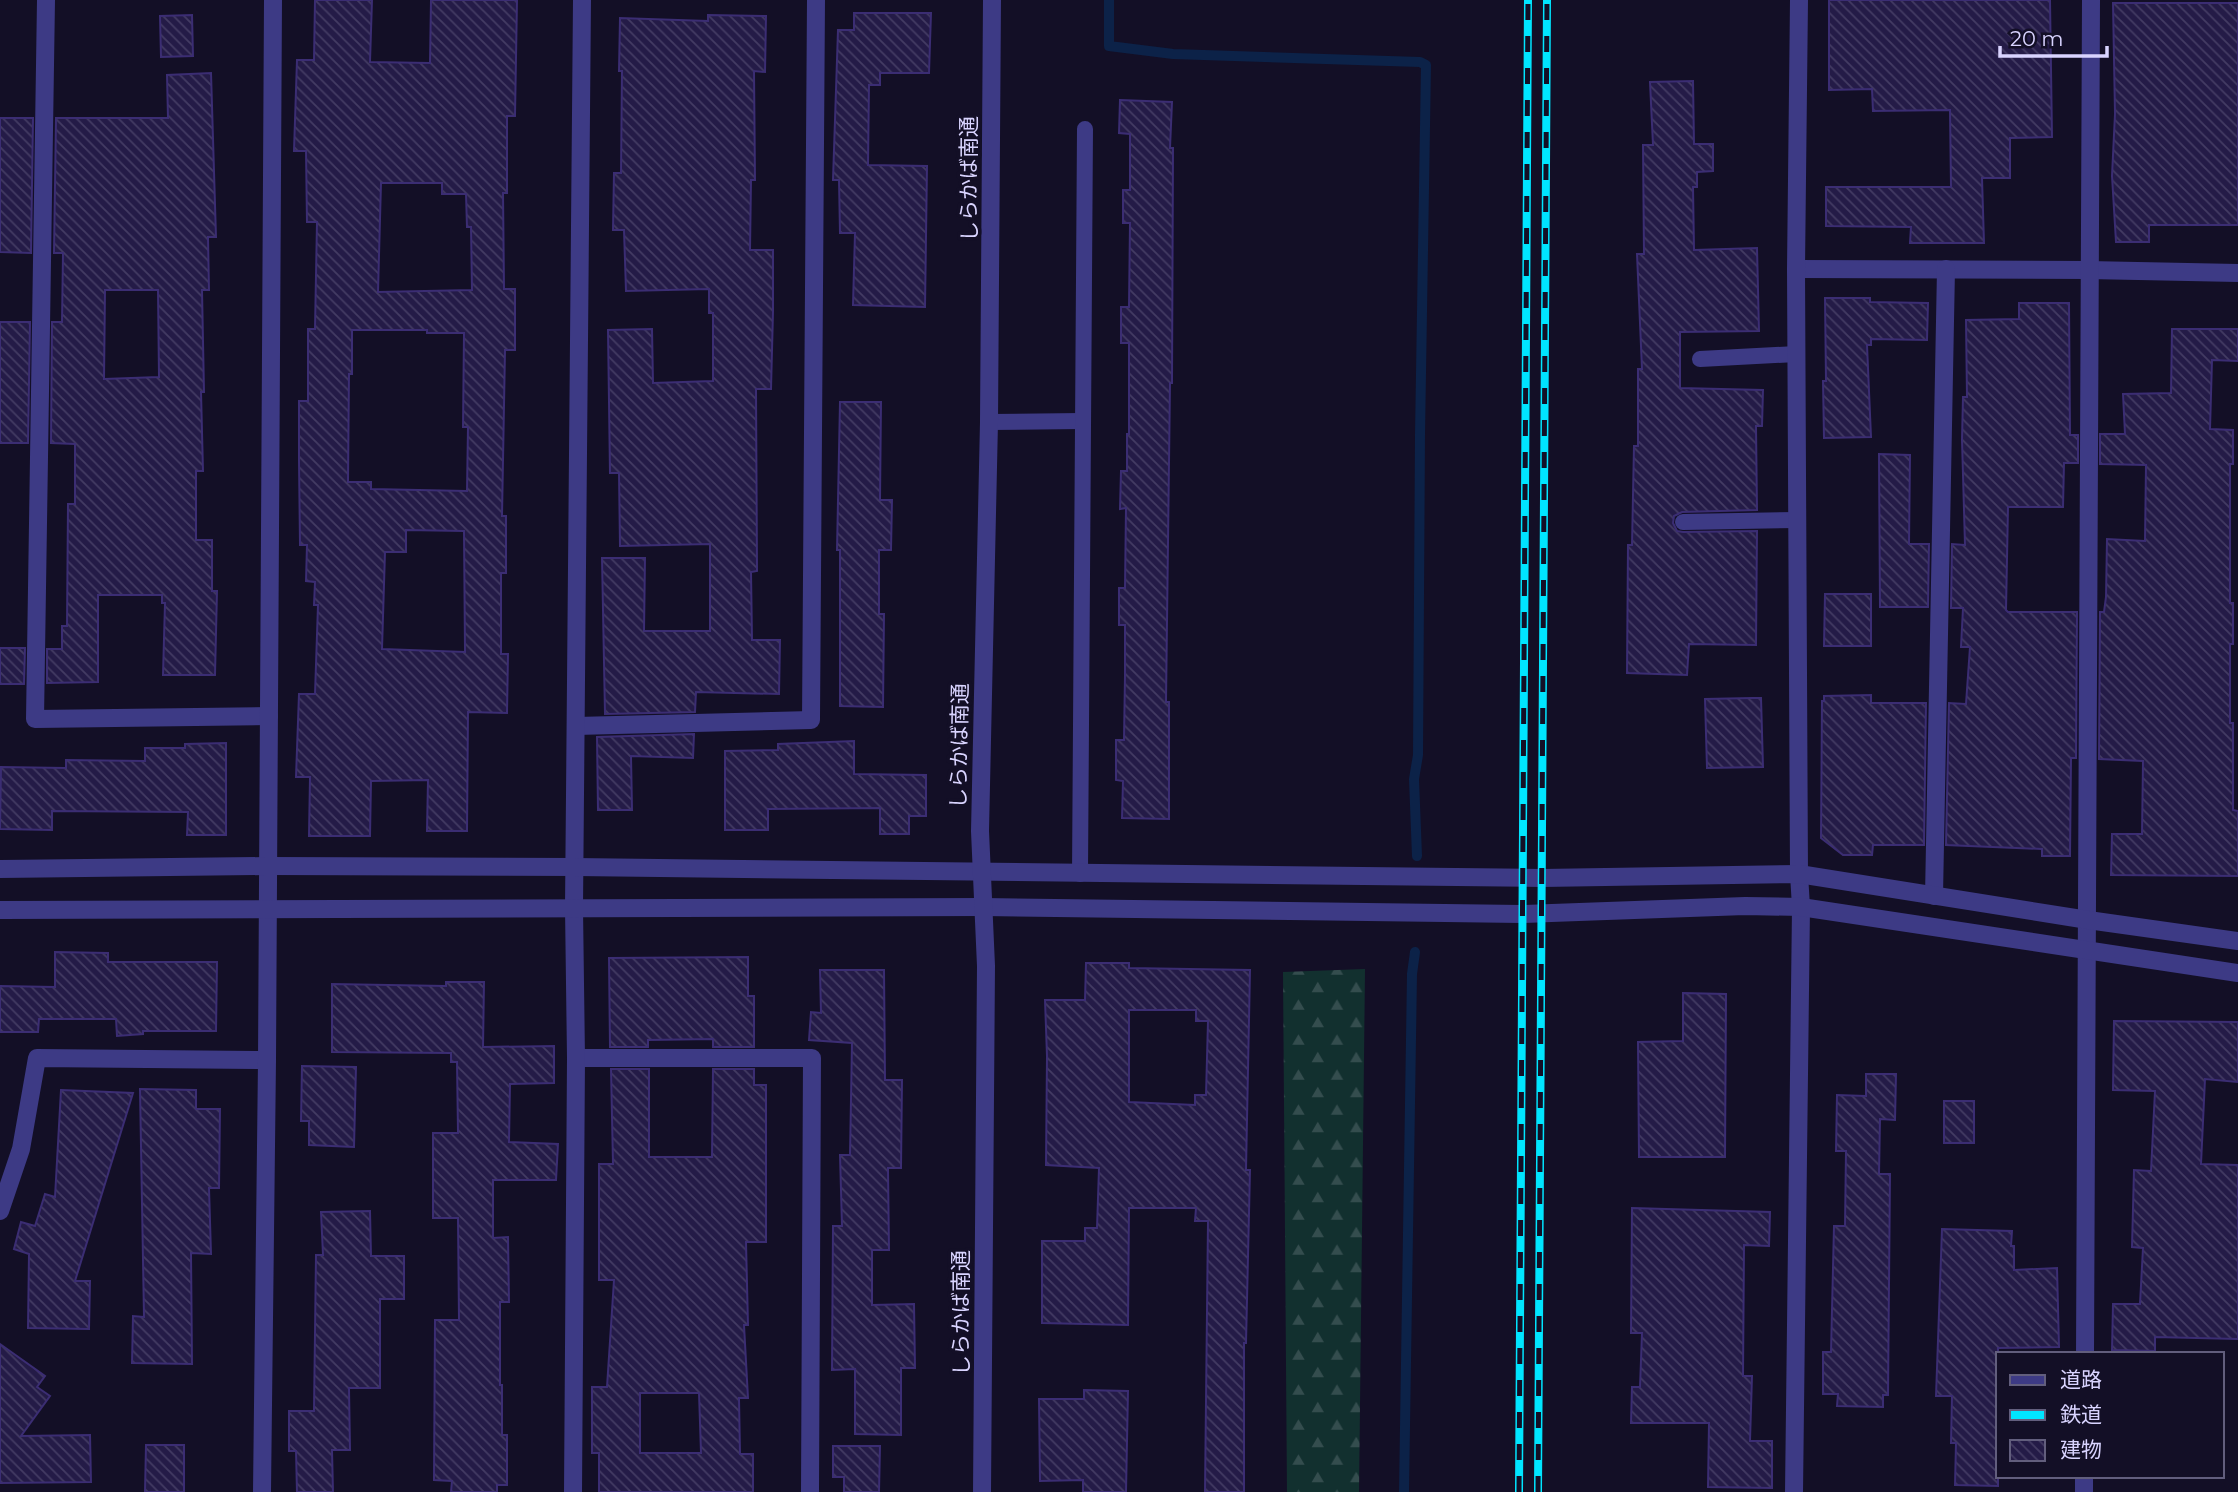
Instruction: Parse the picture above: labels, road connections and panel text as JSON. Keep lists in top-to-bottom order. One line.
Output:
{"streets":{"street":["しらかば南通"]},"legend":["道路","鉄道","建物"],"scale_bar":"20 m"}
